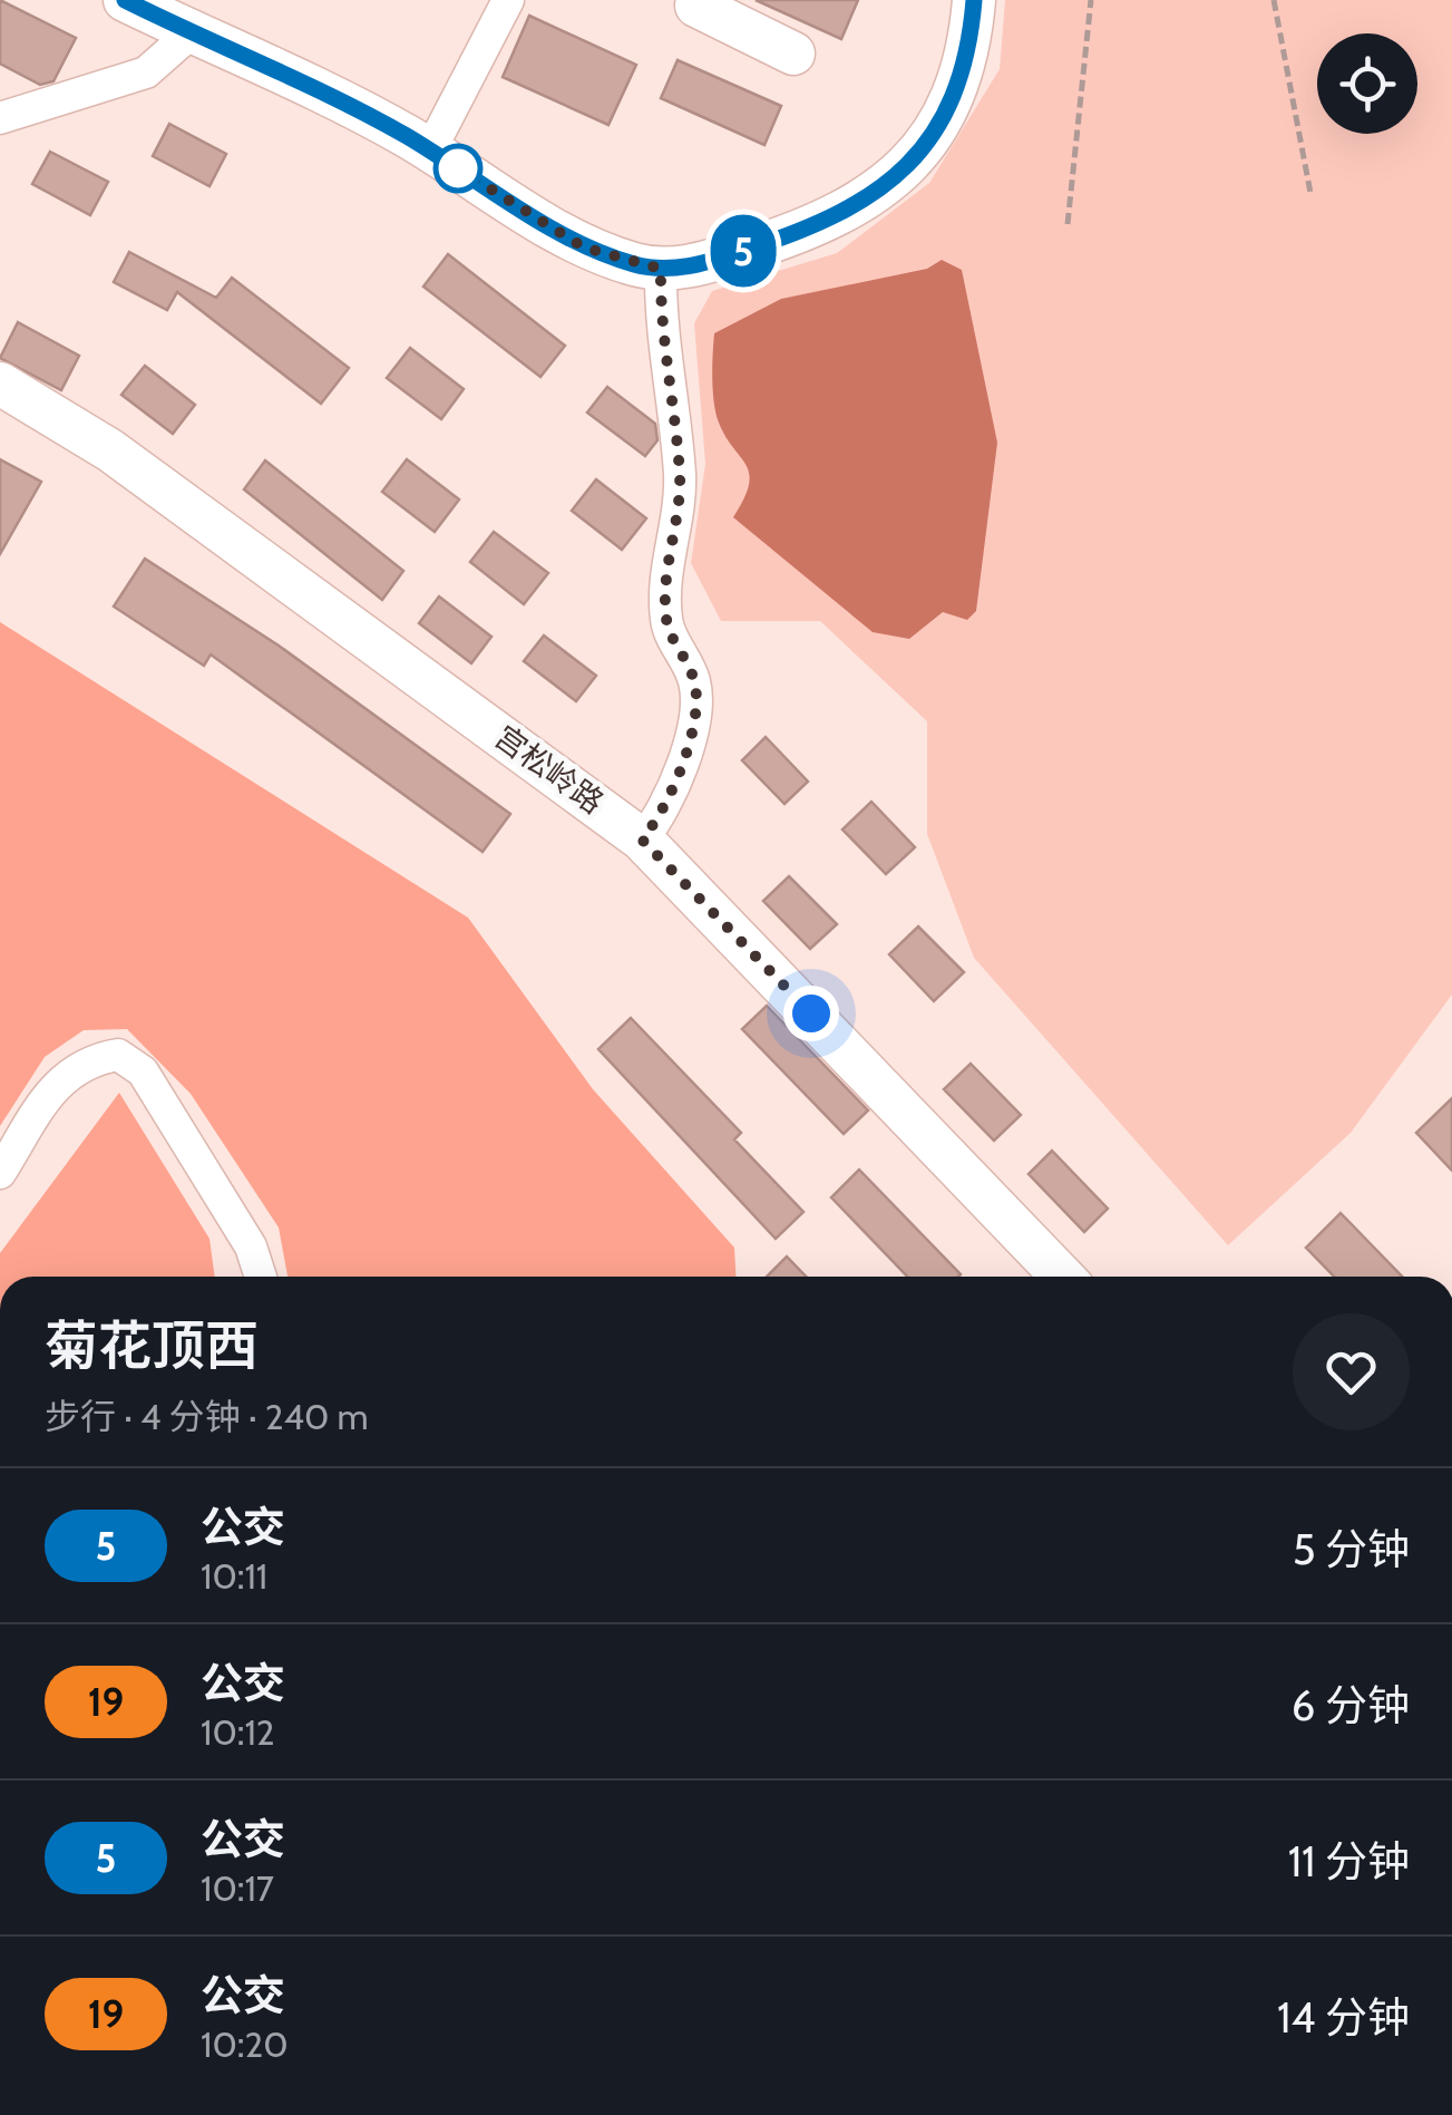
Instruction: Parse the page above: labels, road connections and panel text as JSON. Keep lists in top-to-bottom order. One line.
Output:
{"streets":{"street":["宫松岭路"]},"lines":["bus line 5"],"page":{"on_map":"5","heading":["菊花顶西","步行 · 4 分钟 · 240 m"],"list":[{"mark":"5","name":"公交","note":"10:11","value":"5 分钟"},{"mark":"19","name":"公交","note":"10:12","value":"6 分钟"},{"mark":"5","name":"公交","note":"10:17","value":"11 分钟"},{"mark":"19","name":"公交","note":"10:20","value":"14 分钟"}]}}
